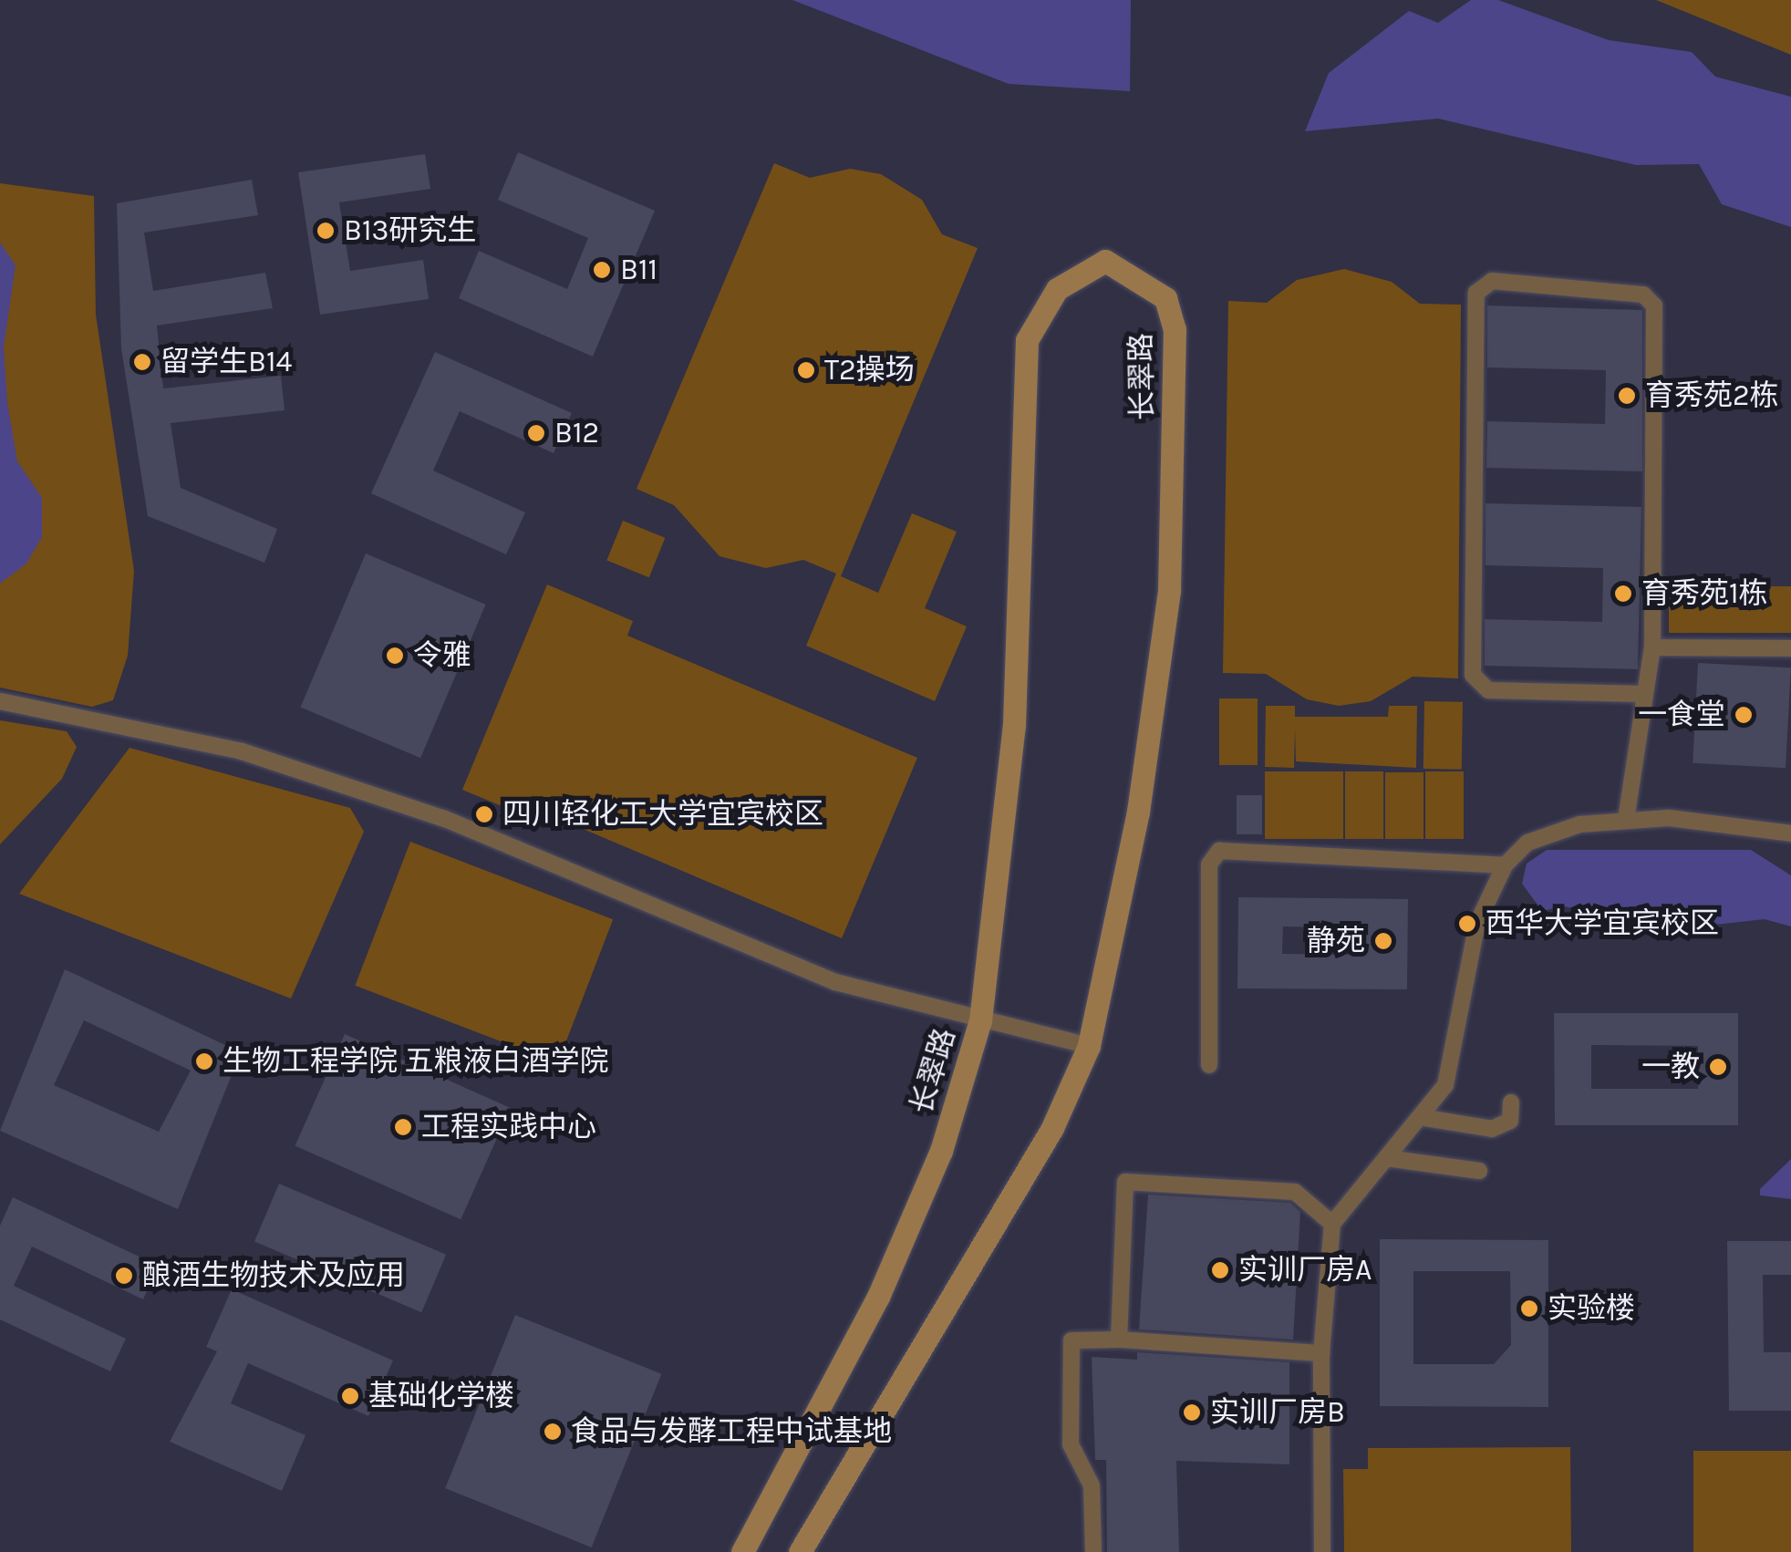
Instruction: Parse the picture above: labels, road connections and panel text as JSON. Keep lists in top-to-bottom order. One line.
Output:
{"streets":{"main road":["长翠路"]},"places":["B13研究生","B11","留学生B14","T2操场","育秀苑2栋","B12","育秀苑1栋","令雅","一食堂","四川轻化工大学宜宾校区","西华大学宜宾校区","静苑","生物工程学院 五粮液白酒学院","一教","工程实践中心","实训厂房A","酿酒生物技术及应用","实验楼","基础化学楼","实训厂房B","食品与发酵工程中试基地"]}
